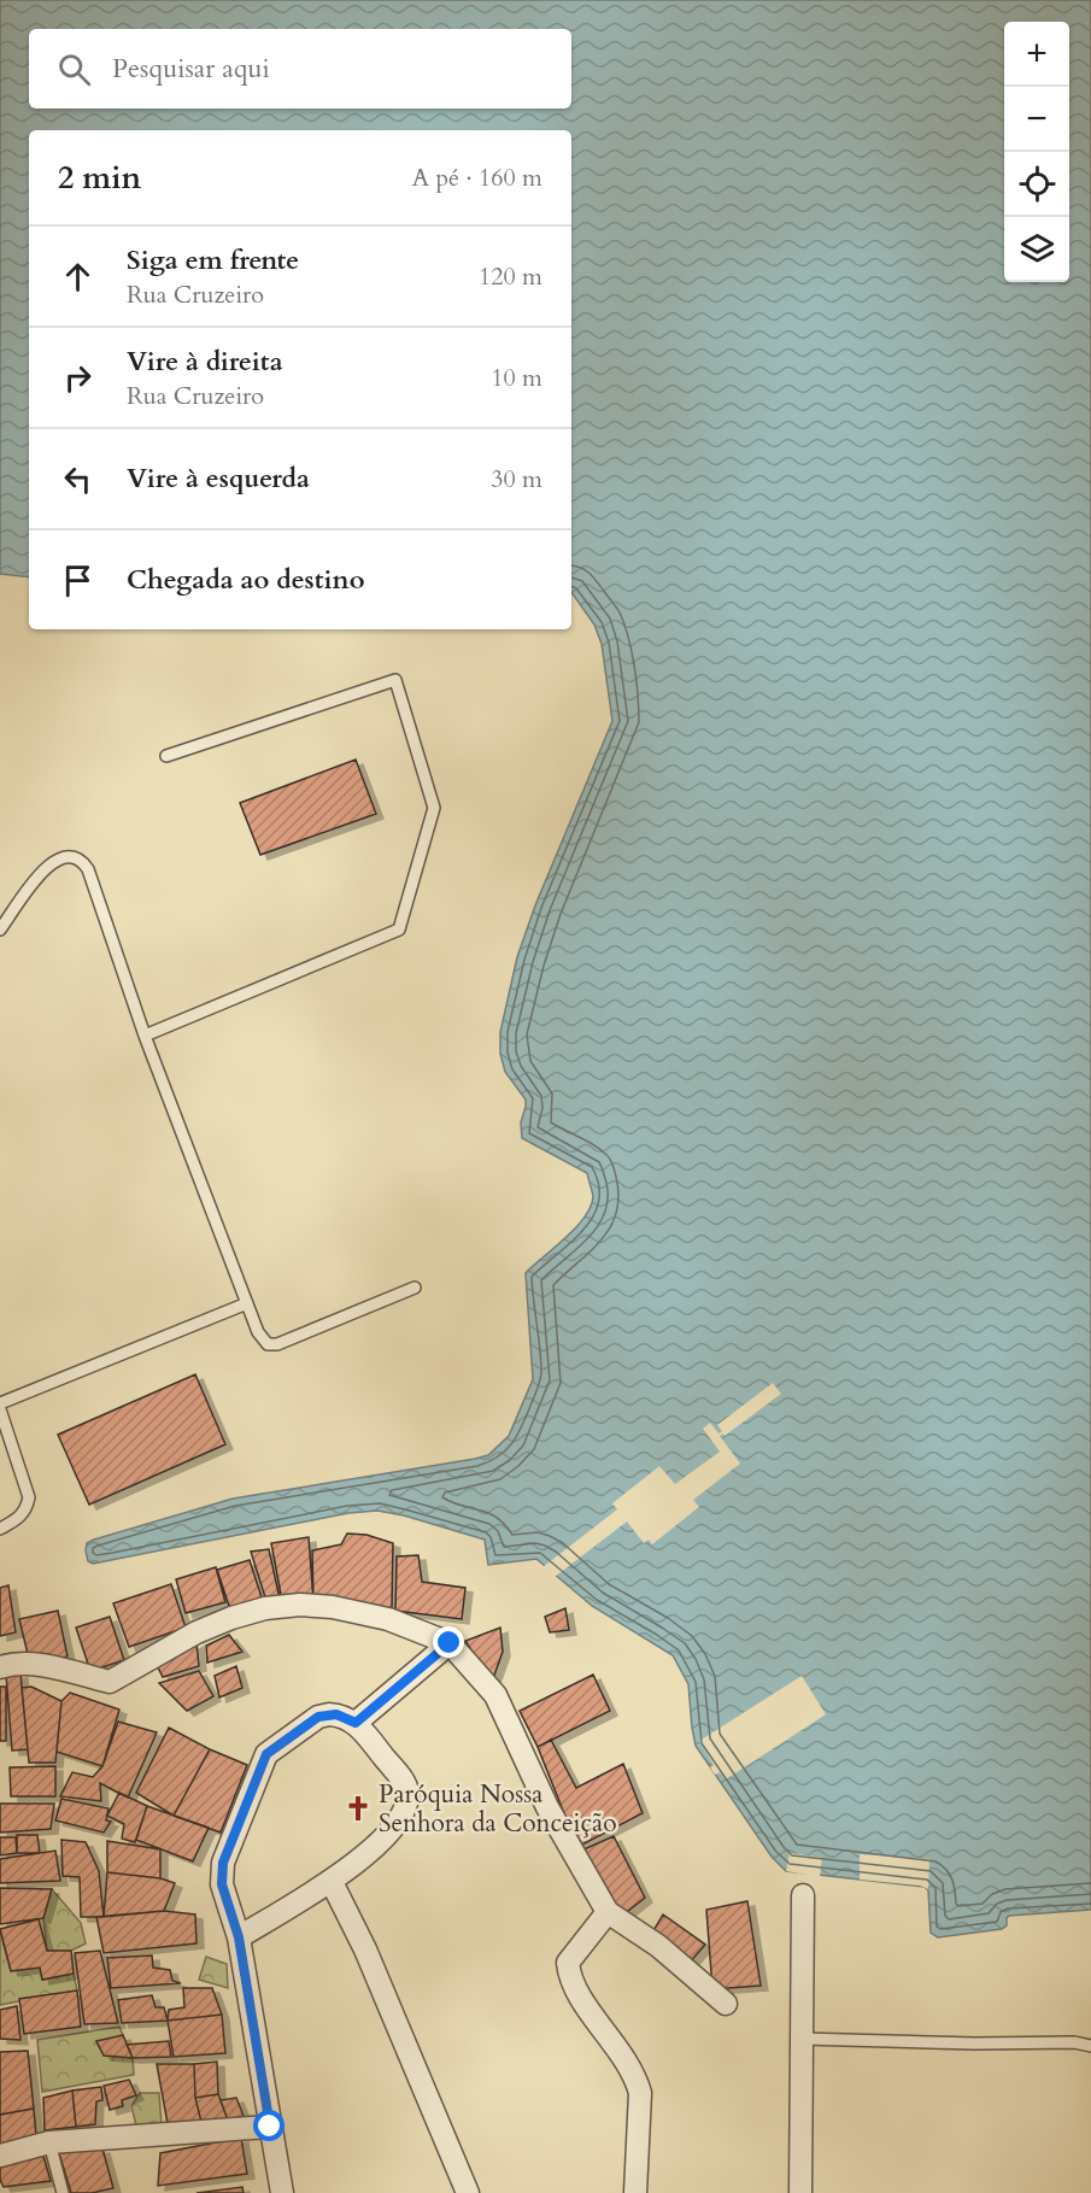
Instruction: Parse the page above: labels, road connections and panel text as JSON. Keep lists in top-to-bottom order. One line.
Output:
{"places":{"church":["Paróquia Nossa Senhora da Conceição"]},"page":{"map_buttons":["+","−"],"search":"Pesquisar aqui","heading":["2 min","A pé · 160 m"],"list":[["Siga em frente","Rua Cruzeiro","120 m"],["Vire à direita","Rua Cruzeiro","10 m"],["Vire à esquerda","30 m"],"Chegada ao destino"]}}
